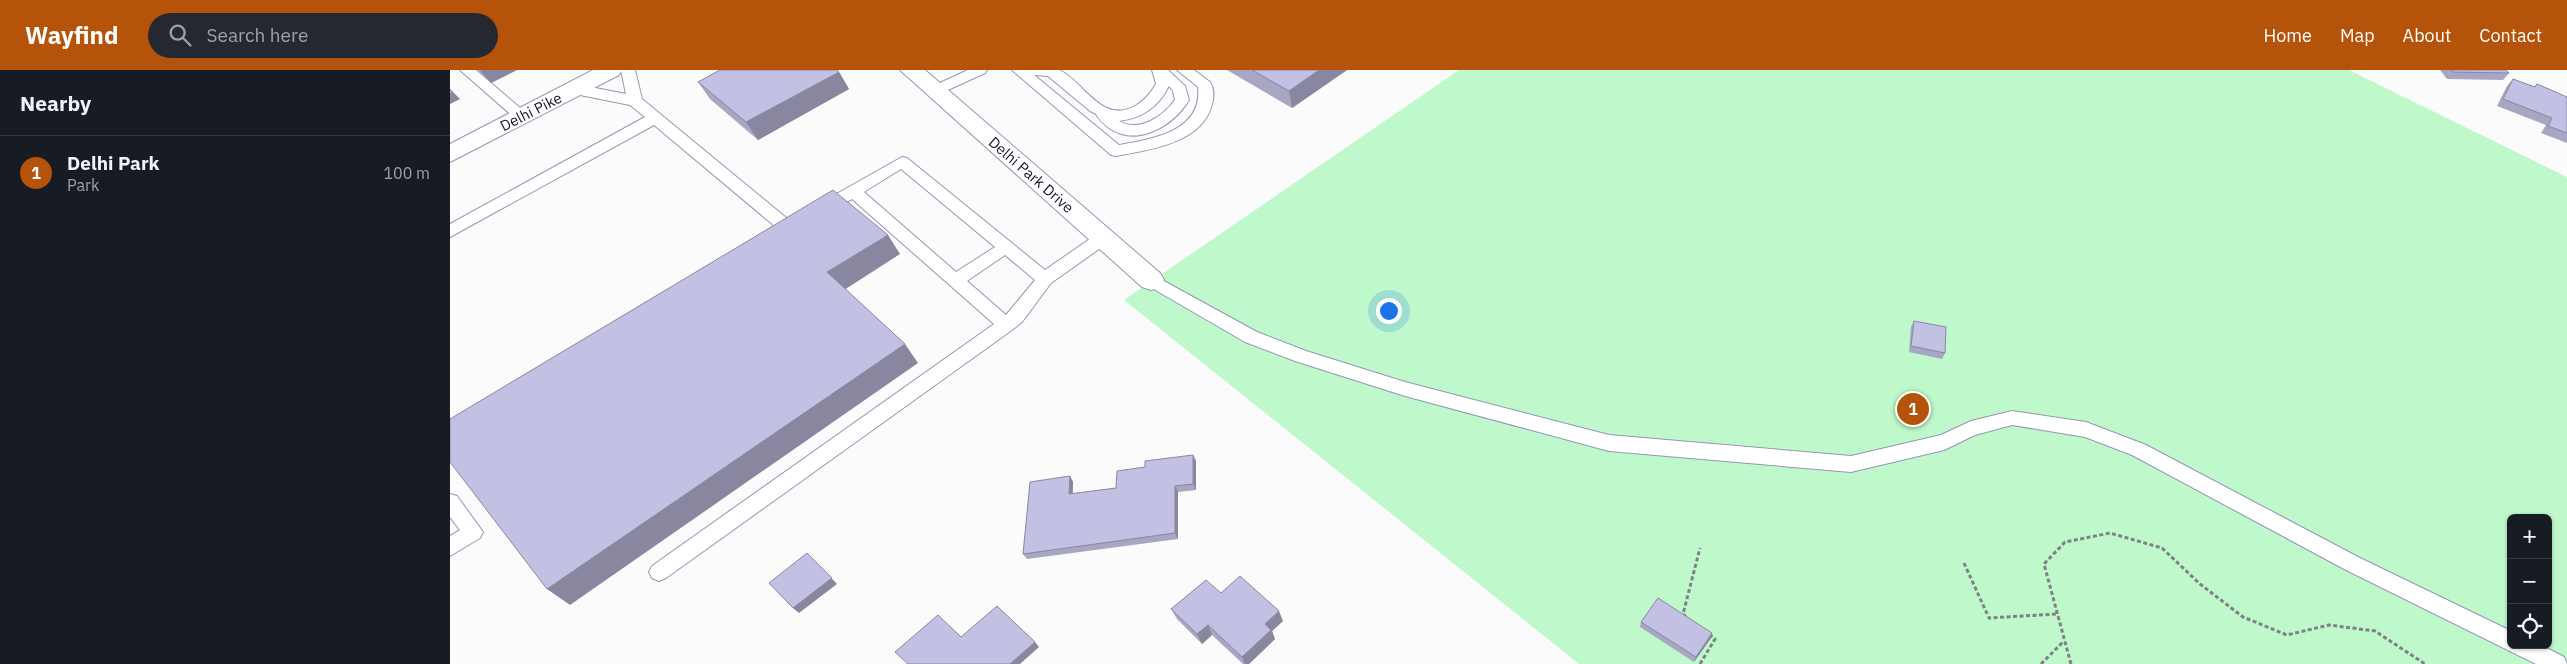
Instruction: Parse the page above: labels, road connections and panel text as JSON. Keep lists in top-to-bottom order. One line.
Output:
{"streets":{"street":["Delhi Pike","Delhi Park Drive"]},"page":{"header":"Wayfind","search":"Search here","nav":["Home","Map","About","Contact"],"heading":"Nearby","list":[{"mark":"1","name":"Delhi Park","note":"Park","value":"100 m"}],"pins":"1","map_buttons":["+","−"]}}
